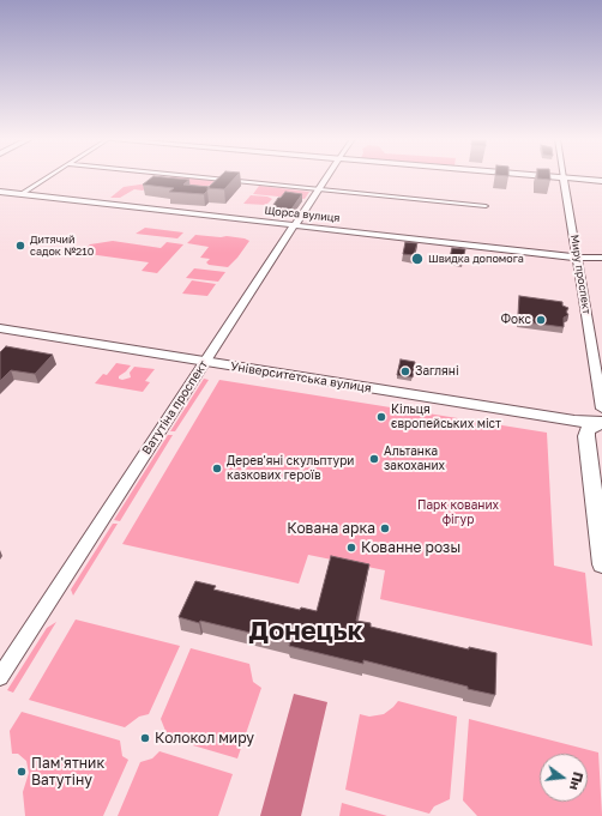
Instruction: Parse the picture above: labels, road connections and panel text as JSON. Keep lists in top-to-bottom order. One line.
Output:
{"streets":{"main road":["Університетська вулиця"],"street":["Щорса вулиця","Миру проспект","Ватутіна проспект"]},"crossings":[["Щорса вулиця","Миру проспект"],["Щорса вулиця","Ватутіна проспект"],["Університетська вулиця","Ватутіна проспект"]],"districts":["Донецьк"],"parks":["Парк кованих фігур"],"places":["Дитячий садок №210","Швидка допомога","Фокс","Загляні","Кільця європейських міст","Альтанка закоханих","Дерев'яні скульптури казкових героїв","Кована арка","Кованне розы","Колокол миру","Пам'ятник Ватутіну"],"north":"right"}
